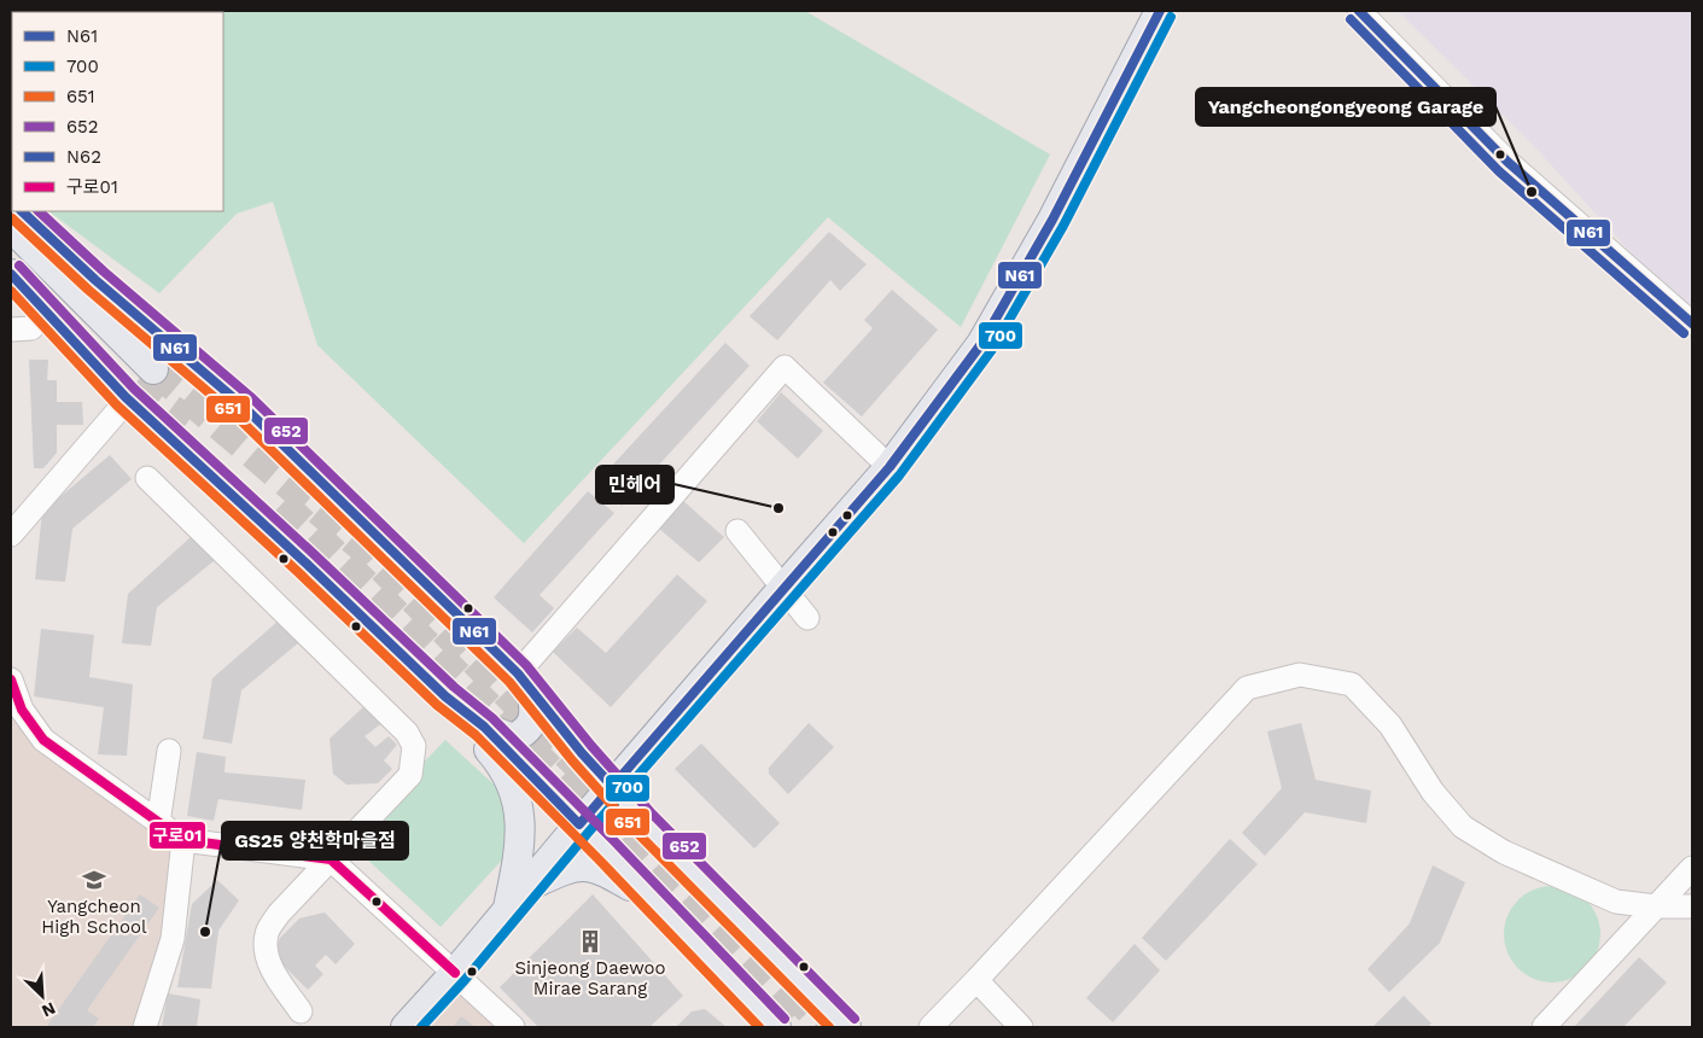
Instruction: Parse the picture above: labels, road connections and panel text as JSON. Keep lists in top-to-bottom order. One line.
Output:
{"places":{"other":["Yangcheongongyeong Garage","민헤어","GS25 양천학마을점"],"school or university":["Yangcheon High School"],"building":["Sinjeong Daewoo Mirae Sarang"]},"lines":["transit line N61","transit line 700","transit line N62","transit line 652","transit line 651","transit line 구로01"],"legend":["N61","700","651","652","N62","구로01"],"north":"bottom right"}
